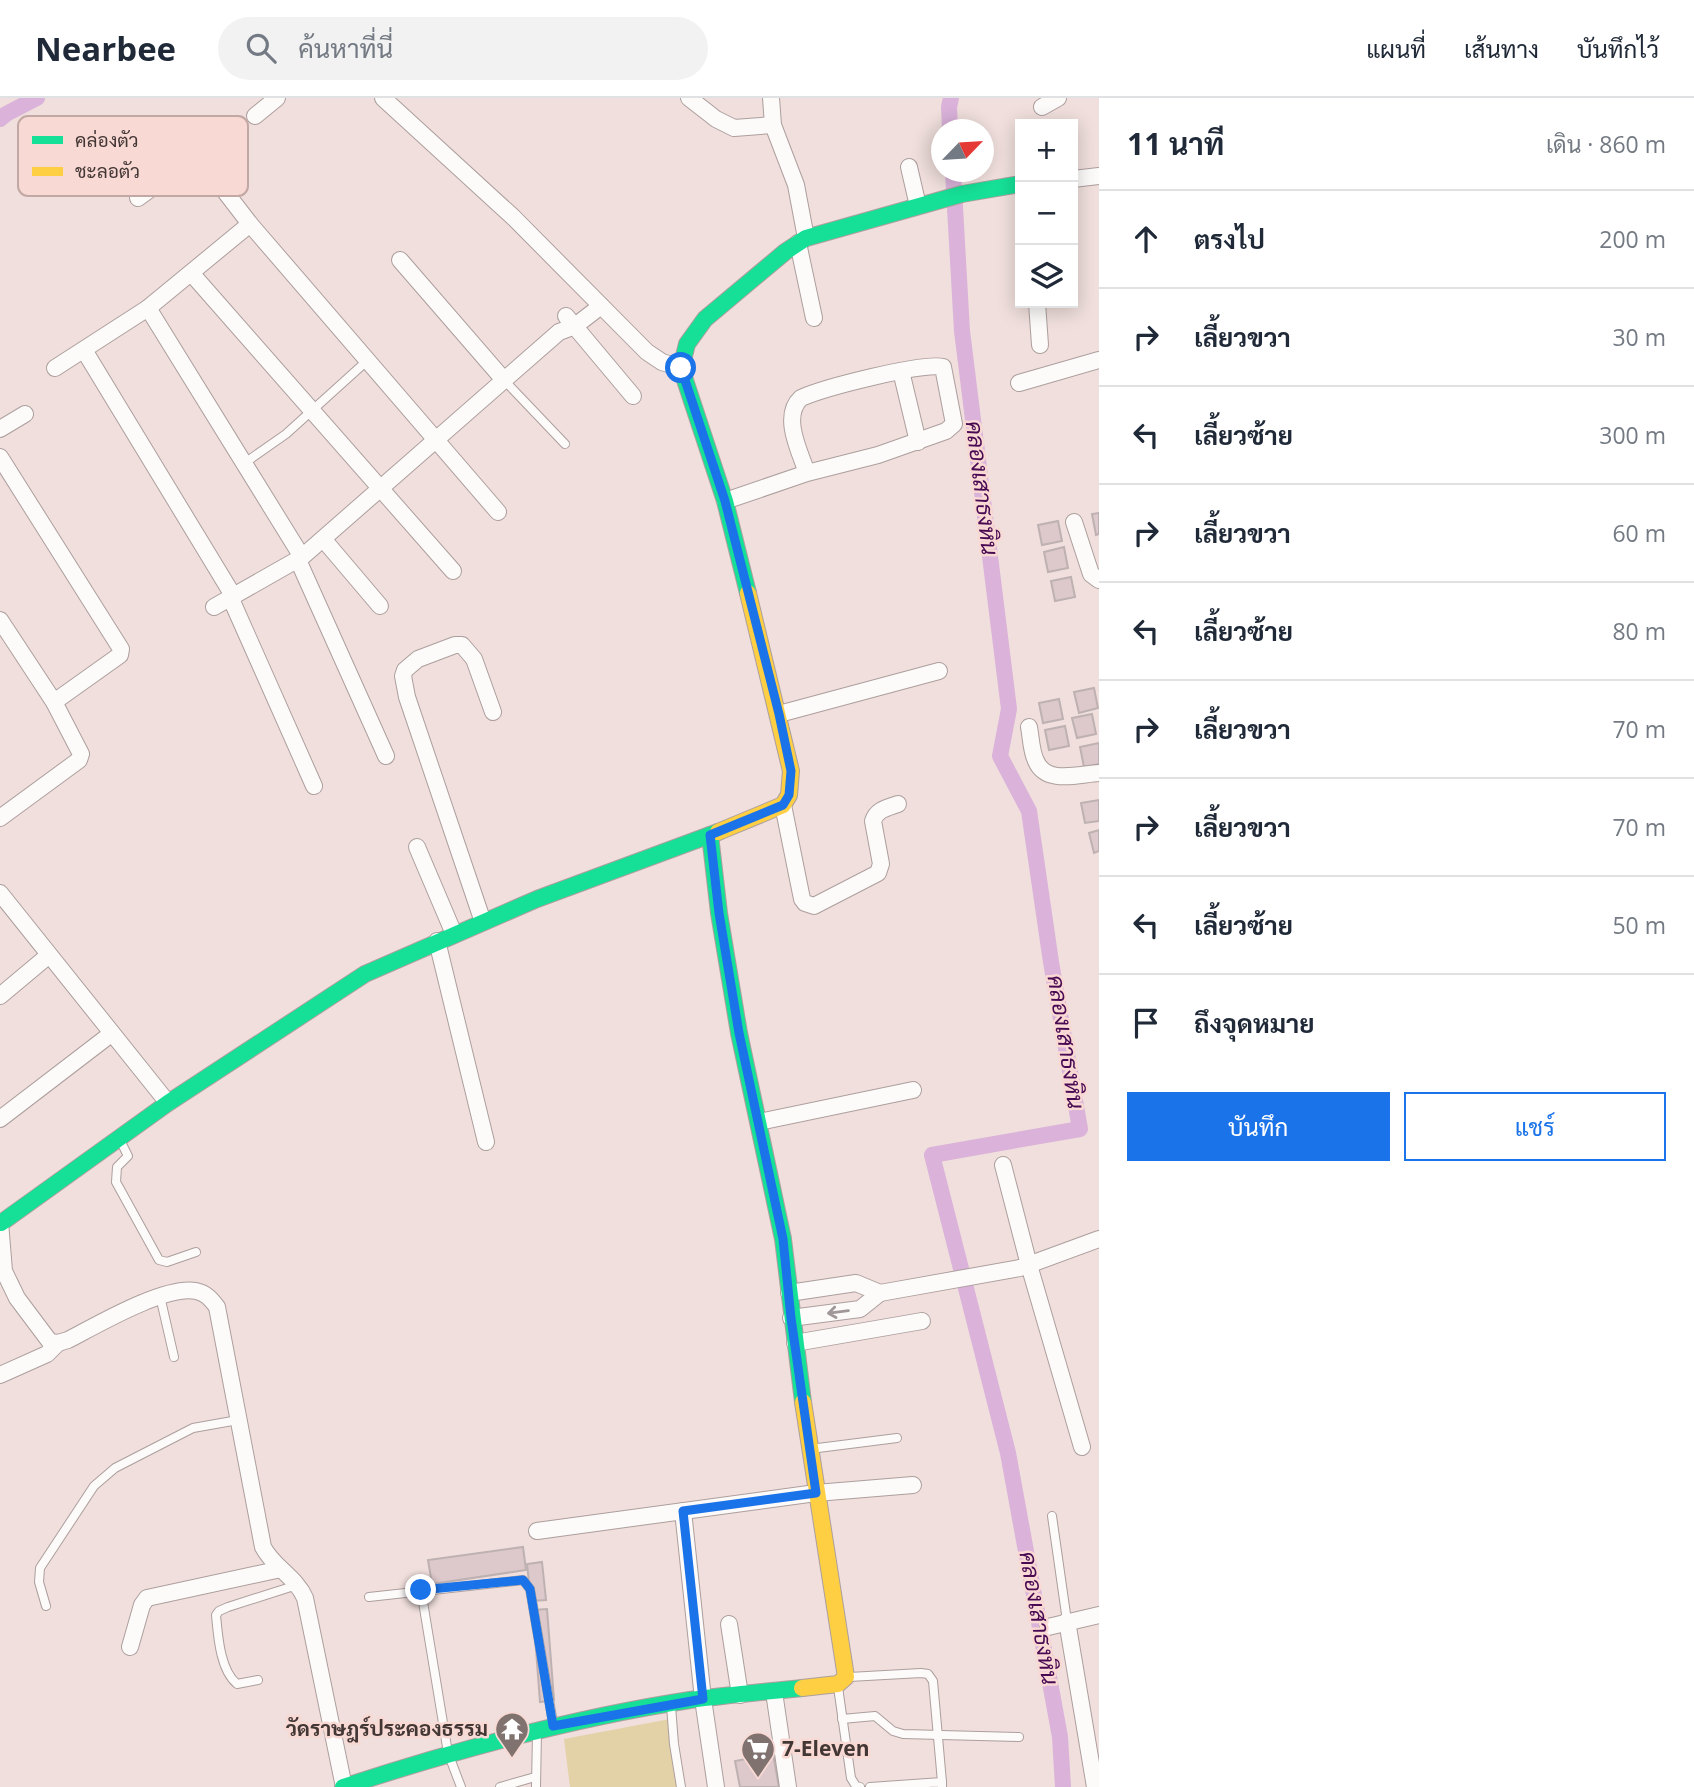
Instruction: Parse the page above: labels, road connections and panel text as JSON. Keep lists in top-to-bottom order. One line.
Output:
{"water":["คลองเสาธงหิน"],"places":{"temple":["วัดราษฎร์ประคองธรรม"],"supermarket":["7-Eleven"]},"legend":["คล่องตัว","ชะลอตัว"],"north":"top right","page":{"header":"Nearbee","search":"ค้นหาที่นี่","nav":["แผนที่","เส้นทาง","บันทึกไว้"],"heading":["11 นาที","เดิน · 860 m"],"map_buttons":["+","−"],"list":[["ตรงไป","200 m"],["เลี้ยวขวา","30 m"],["เลี้ยวซ้าย","300 m"],["เลี้ยวขวา","60 m"],["เลี้ยวซ้าย","80 m"],["เลี้ยวขวา","70 m"],["เลี้ยวขวา","70 m"],["เลี้ยวซ้าย","50 m"],"ถึงจุดหมาย"],"buttons":["บันทึก","แชร์"]}}
